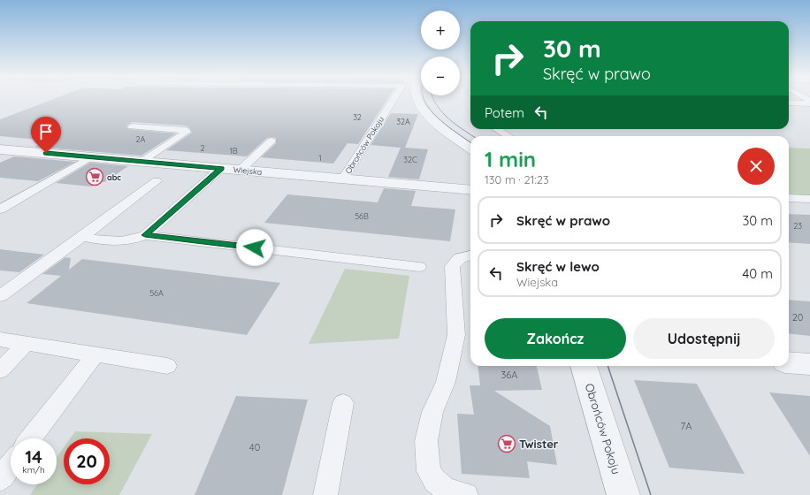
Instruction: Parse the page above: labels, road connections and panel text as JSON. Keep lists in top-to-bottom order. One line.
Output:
{"streets":{"street":["Obrońców Pokoju","Wiejska"]},"crossings":[["Obrońców Pokoju","Wiejska"]],"places":{"supermarket":["abc","Twister"]},"house_numbers":["32","32A","2A","2","1B","1","32C","56B","23","56A","20","36A","7A","40"],"page":{"map_buttons":["+","−"],"turn":["30 m","Skręć w prawo"],"then":"Potem","heading":["1 min","130 m · 21:23"],"list":[{"name":"Skręć w prawo","value":"30 m"},{"name":"Skręć w lewo","note":"Wiejska","value":"40 m"}],"buttons":["Zakończ","Udostępnij"],"speed":"14 km/h","limit":"20"}}
